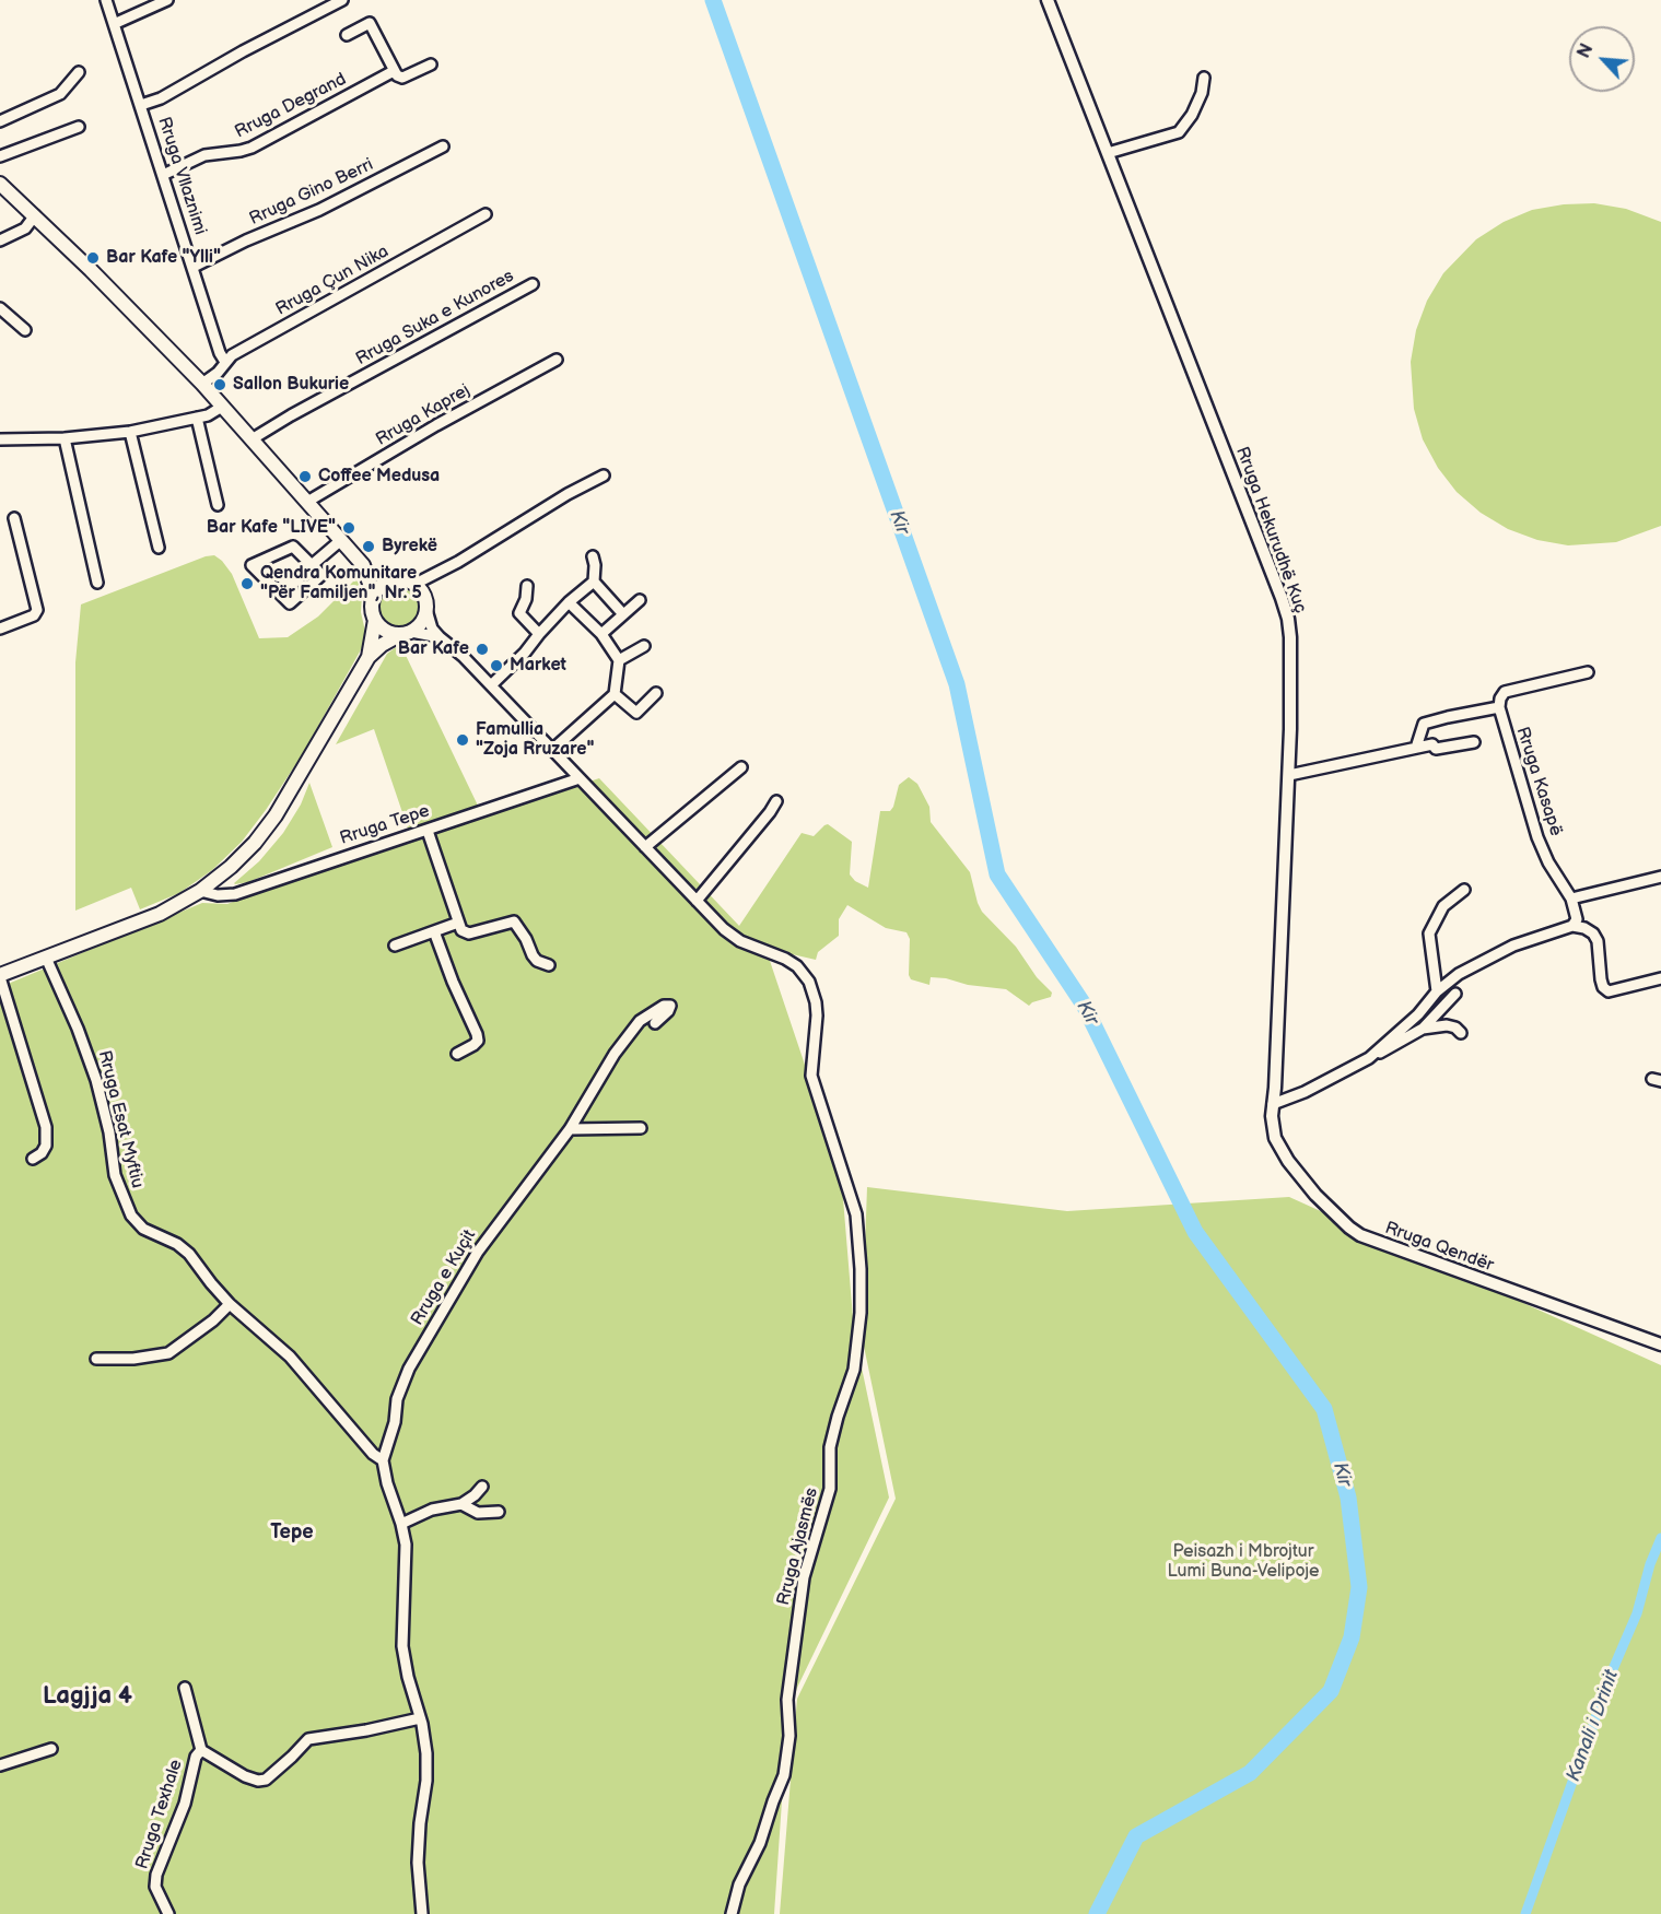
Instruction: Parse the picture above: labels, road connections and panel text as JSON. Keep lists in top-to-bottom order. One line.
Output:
{"streets":{"street":["Rruga Degrand","Rruga Vllaznimi","Rruga Gino Berri","Rruga Çun Nika","Rruga Suka e Kunores","Rruga Kaprej","Rruga Hekurudhë Kuç","Rruga Kasapë","Rruga Tepe","Rruga Esat Myftiu","Rruga Qendër","Rruga e Kuçit","Rruga Ajasmës","Rruga Texhale"]},"crossings":[["Rruga Degrand","Rruga Vllaznimi"],["Rruga Vllaznimi","Rruga Gino Berri"],["Rruga Vllaznimi","Rruga Çun Nika"],["Rruga Hekurudhë Kuç","Rruga Qendër"],["Rruga Esat Myftiu","Rruga e Kuçit"]],"districts":["Tepe","Lagjja 4"],"water":["Kir","Kanali i Drinit"],"parks":["Peisazh i Mbrojtur Lumi Buna-Velipoje"],"places":["Bar Kafe \"Ylli\"","Sallon Bukurie","Coffee Medusa","Bar Kafe \"LIVE\"","Byrekë","Qendra Komunitare \"Për Familjen\", Nr. 5","Bar Kafe","Market","Famullia \"Zoja Rruzare\""],"north":"top left"}
